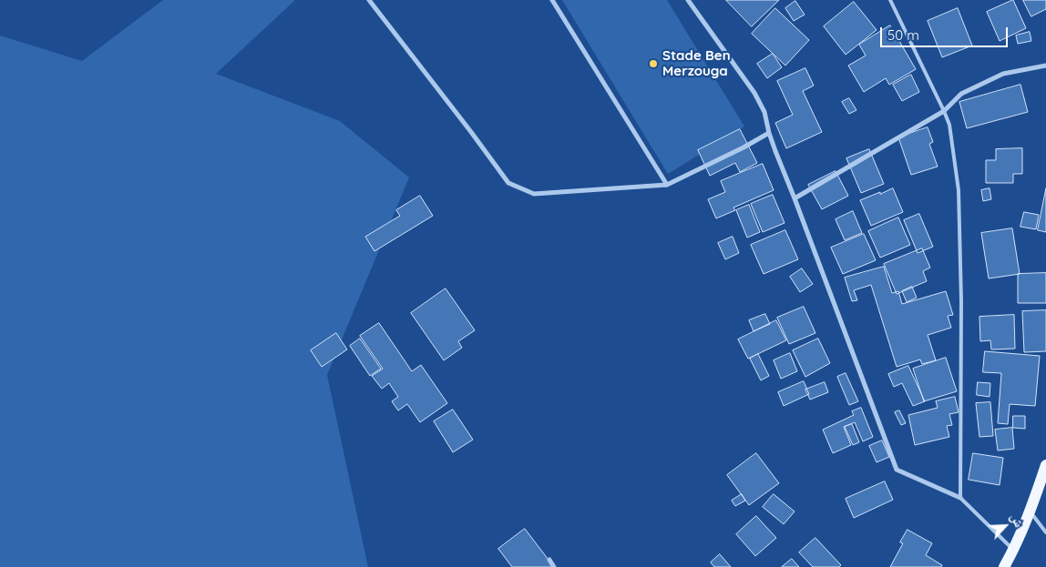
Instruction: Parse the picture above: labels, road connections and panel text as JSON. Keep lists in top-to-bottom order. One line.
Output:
{"places":["Stade Ben Merzouga"],"scale_bar":"50 m","north":"top right"}
